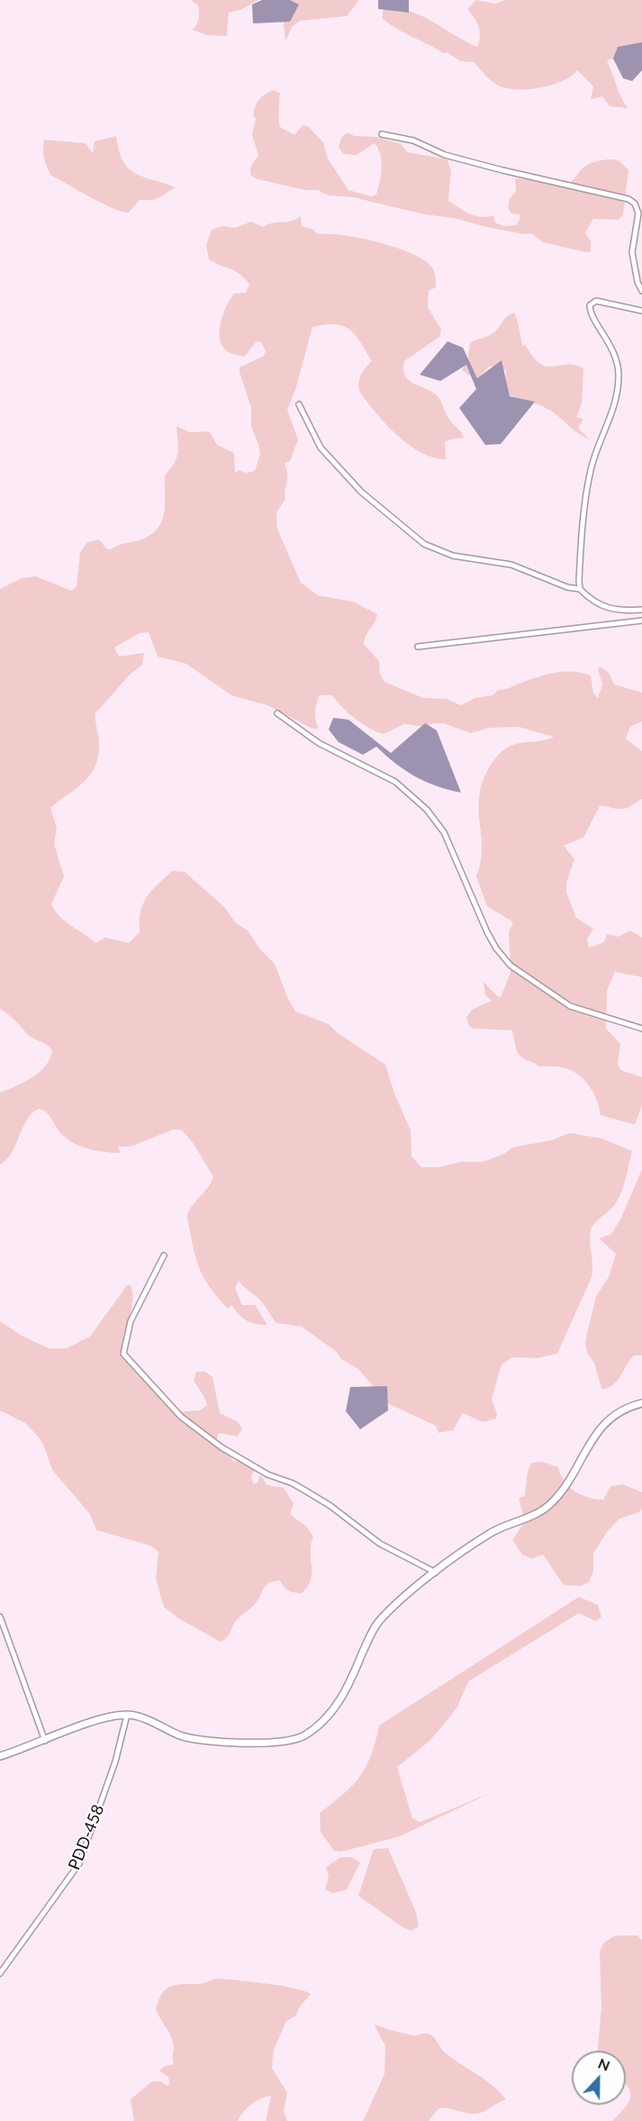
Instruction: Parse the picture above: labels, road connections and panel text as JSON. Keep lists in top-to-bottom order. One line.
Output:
{"streets":{"street":["PDD-458"]},"north":"top"}
